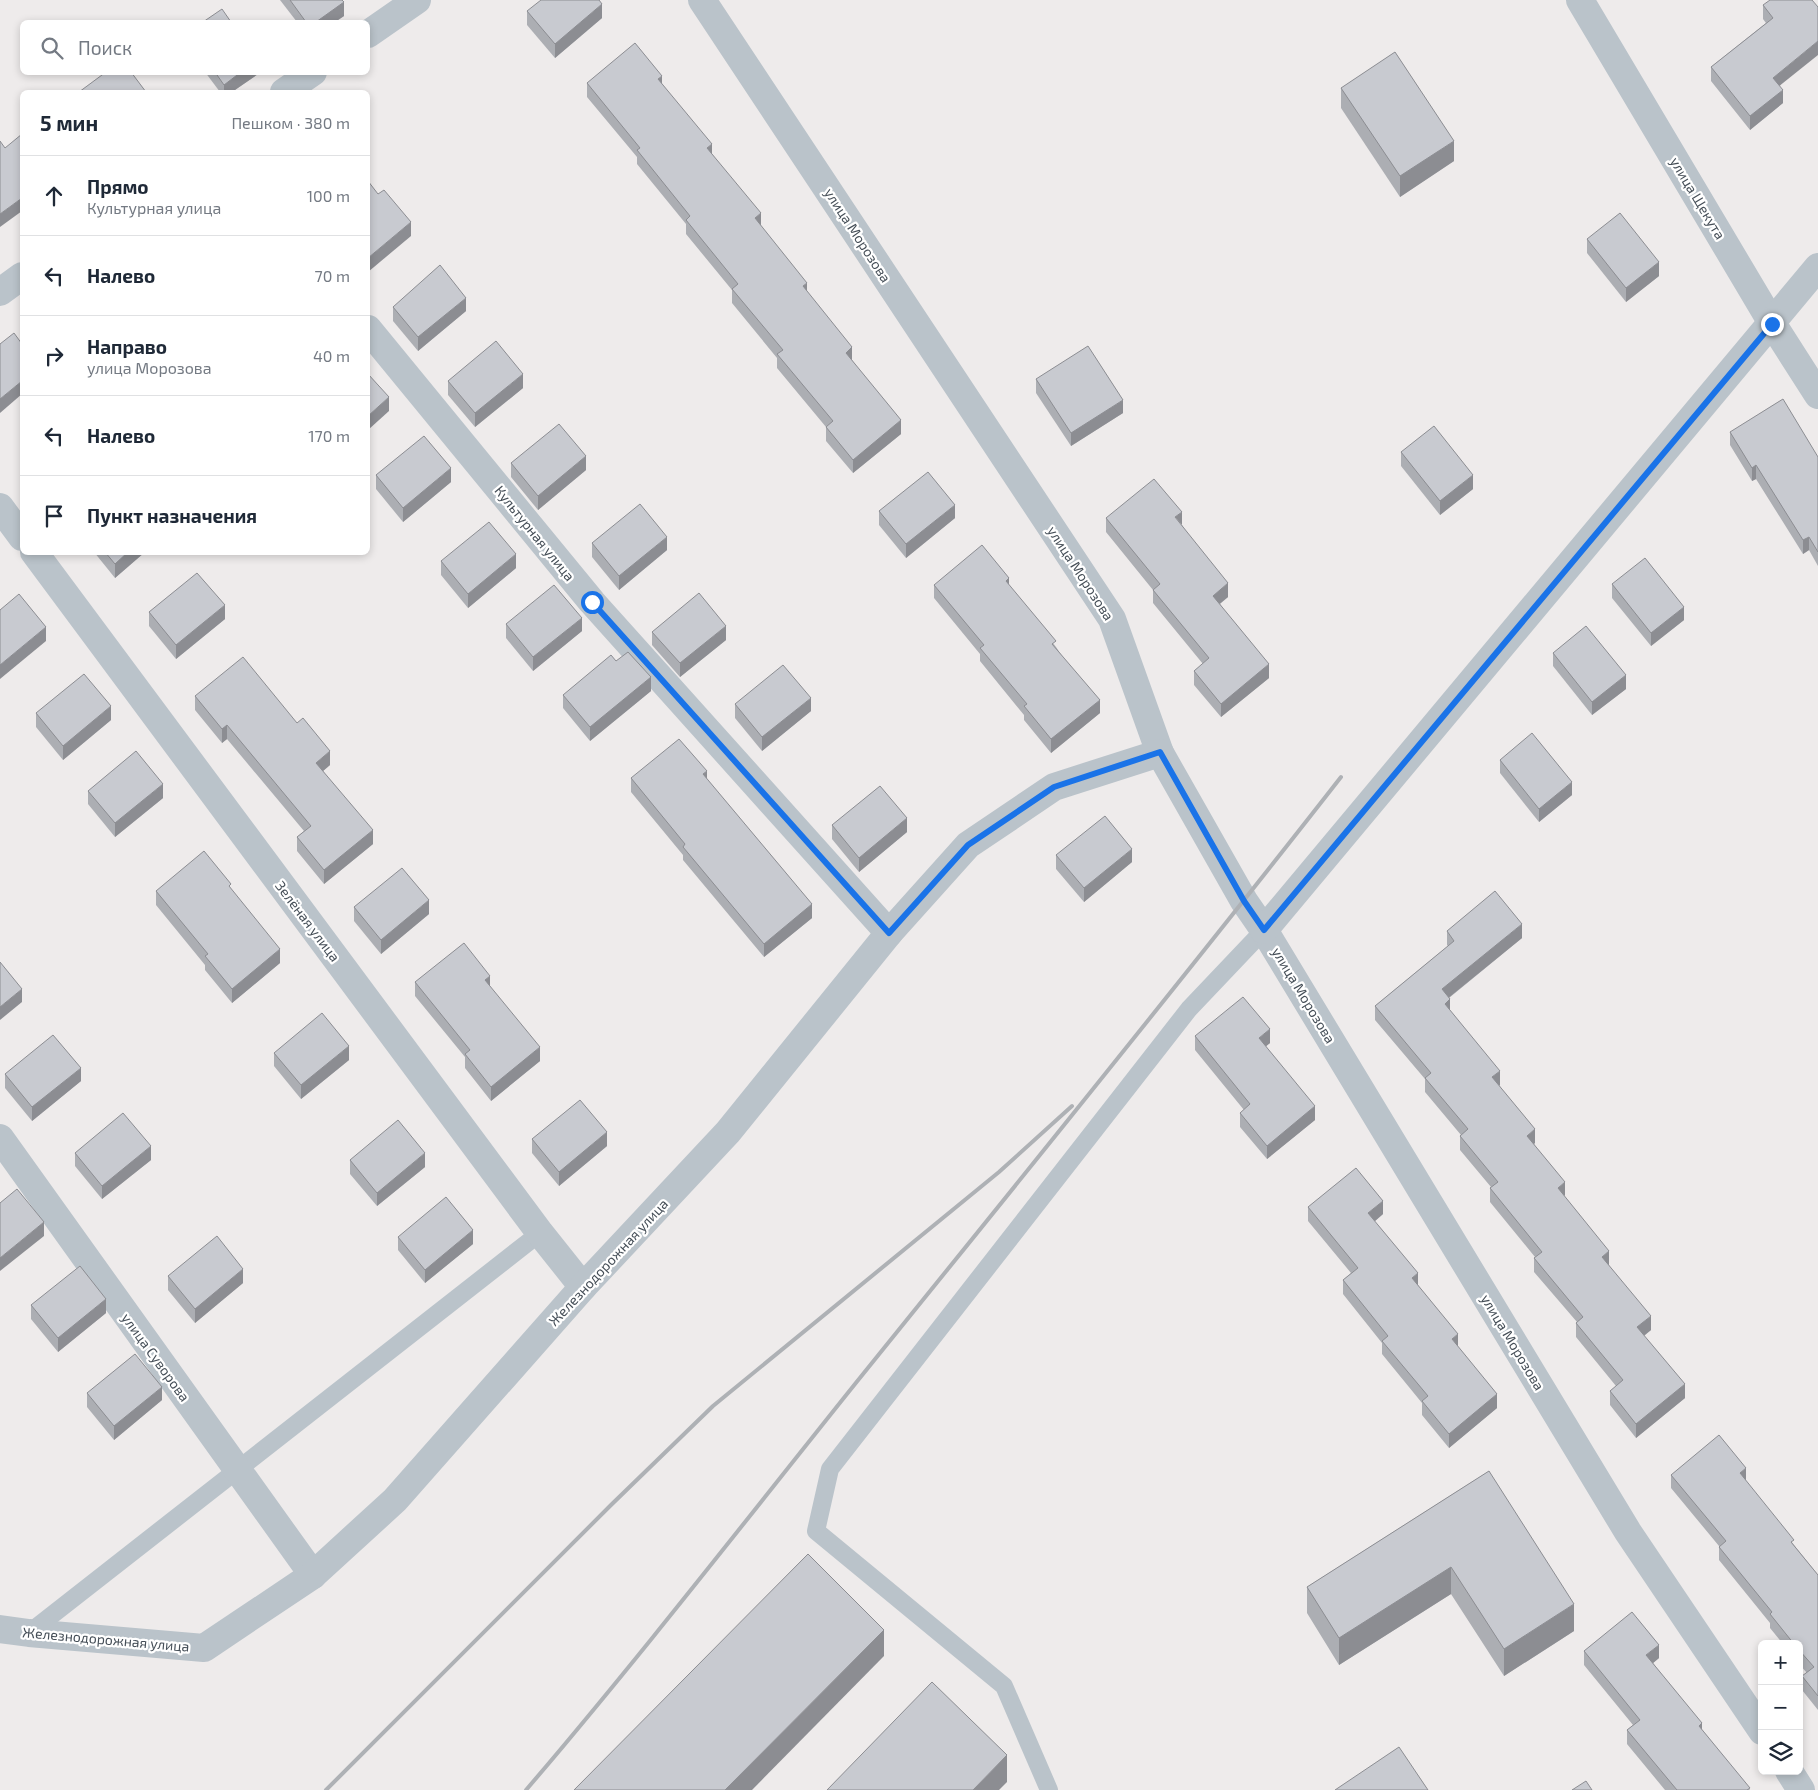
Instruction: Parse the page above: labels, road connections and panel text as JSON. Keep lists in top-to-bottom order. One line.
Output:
{"streets":{"street":["улица Щекута","улица Морозова","Культурная улица","Зелёная улица","Железнодорожная улица","улица Суворова"]},"crossings":[["улица Морозова","Железнодорожная улица"],["Культурная улица","Железнодорожная улица"],["Зелёная улица","Железнодорожная улица"],["Железнодорожная улица","улица Суворова"]],"page":{"search":"Поиск","heading":["5 мин","Пешком · 380 m"],"list":[["Прямо","Культурная улица","100 m"],["Налево","70 m"],["Направо","улица Морозова","40 m"],["Налево","170 m"],"Пункт назначения"],"map_buttons":["+","−"]}}
